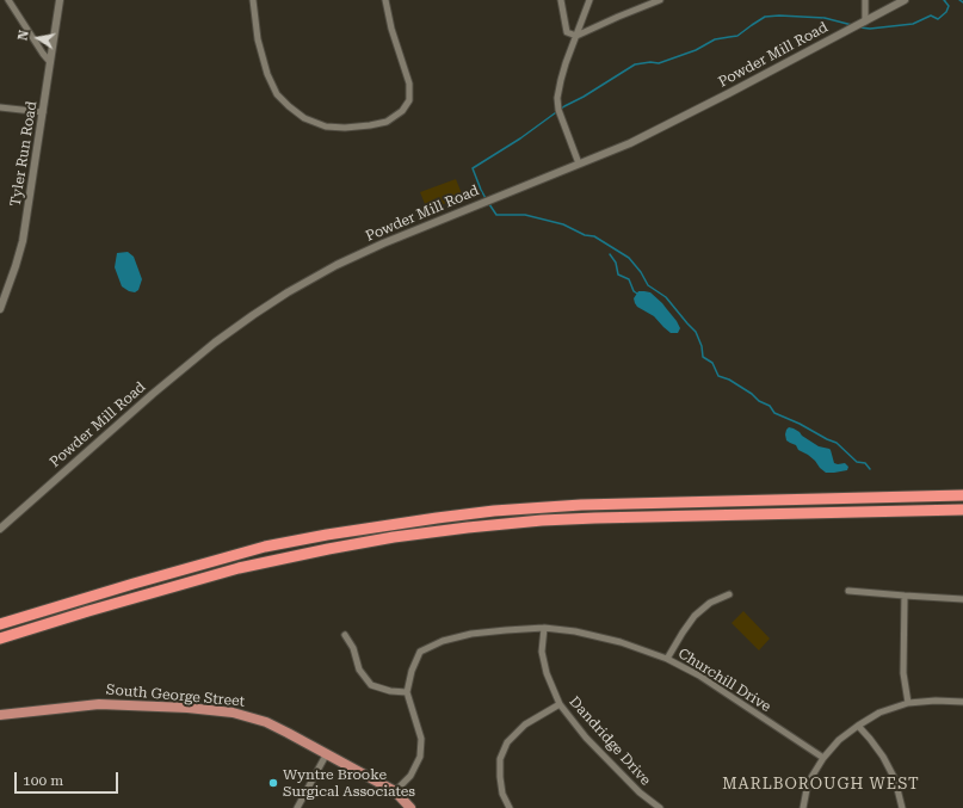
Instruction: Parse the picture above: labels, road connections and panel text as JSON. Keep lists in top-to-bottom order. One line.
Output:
{"streets":{"main road":["South George Street"],"street":["Powder Mill Road","Tyler Run Road","Churchill Drive","Dandridge Drive"]},"crossings":[["Churchill Drive","South George Street"],["Churchill Drive","Dandridge Drive"]],"districts":["MARLBOROUGH WEST"],"places":["Wyntre Brooke Surgical Associates"],"scale_bar":"100 m","north":"left"}
